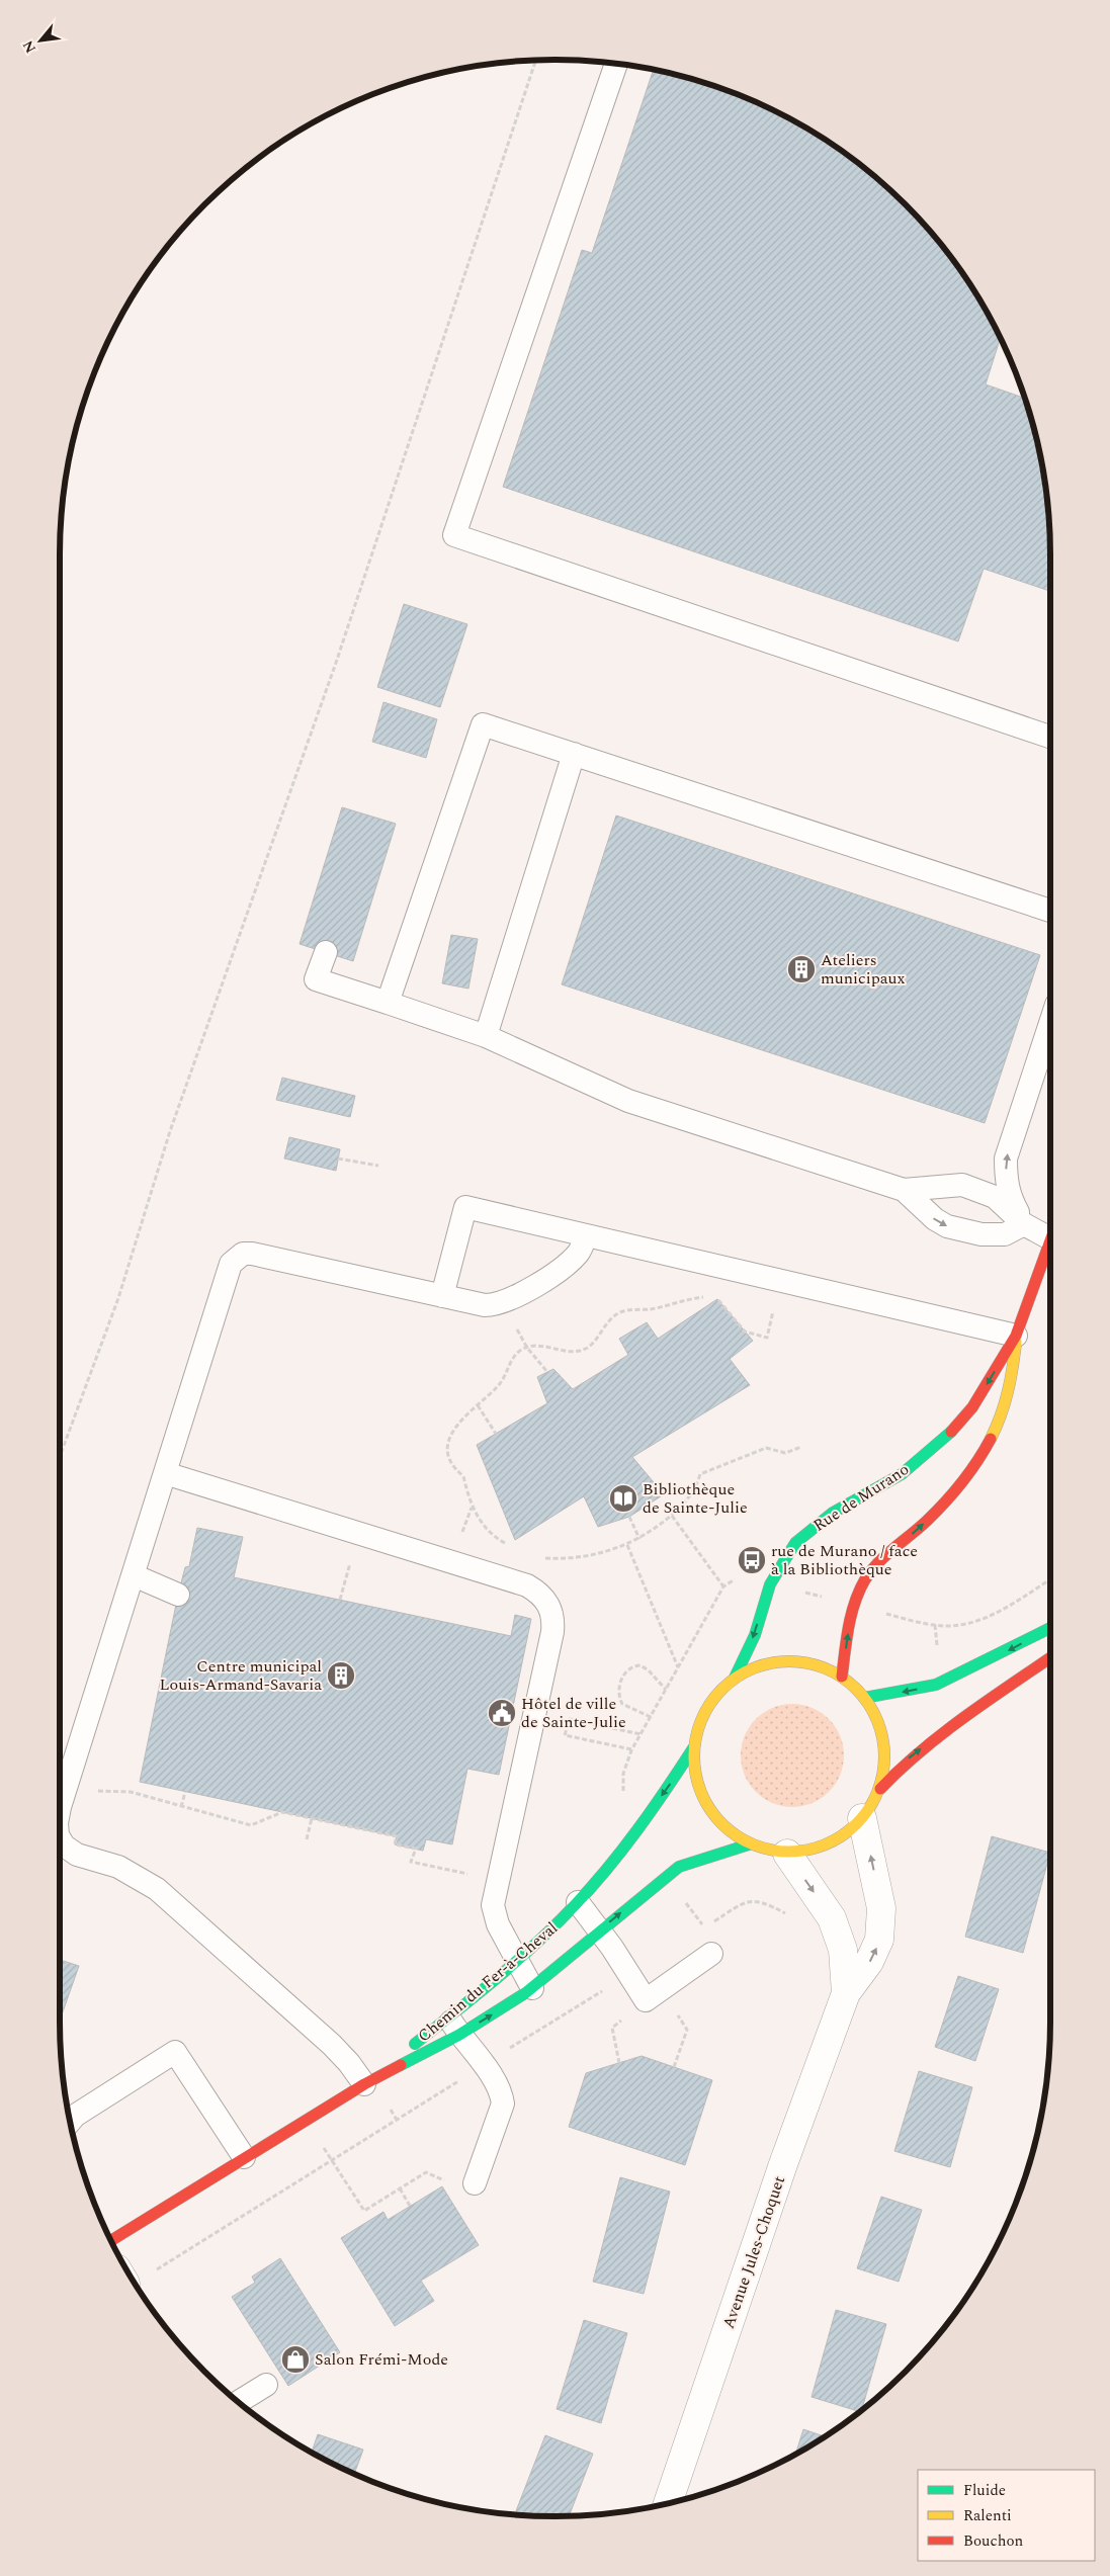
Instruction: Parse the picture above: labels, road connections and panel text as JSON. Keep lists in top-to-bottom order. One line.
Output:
{"streets":{"street":["Rue de Murano","Chemin du Fer-à-Cheval","Avenue Jules-Choquet"]},"places":{"building":["Ateliers municipaux","Centre municipal Louis-Armand-Savaria"],"library":["Bibliothèque de Sainte-Julie"],"bus stop":["rue de Murano / face à la Bibliothèque"],"public building":["Hôtel de ville de Sainte-Julie"],"shop":["Salon Frémi-Mode"]},"legend":["Fluide","Ralenti","Bouchon"],"north":"bottom left"}
